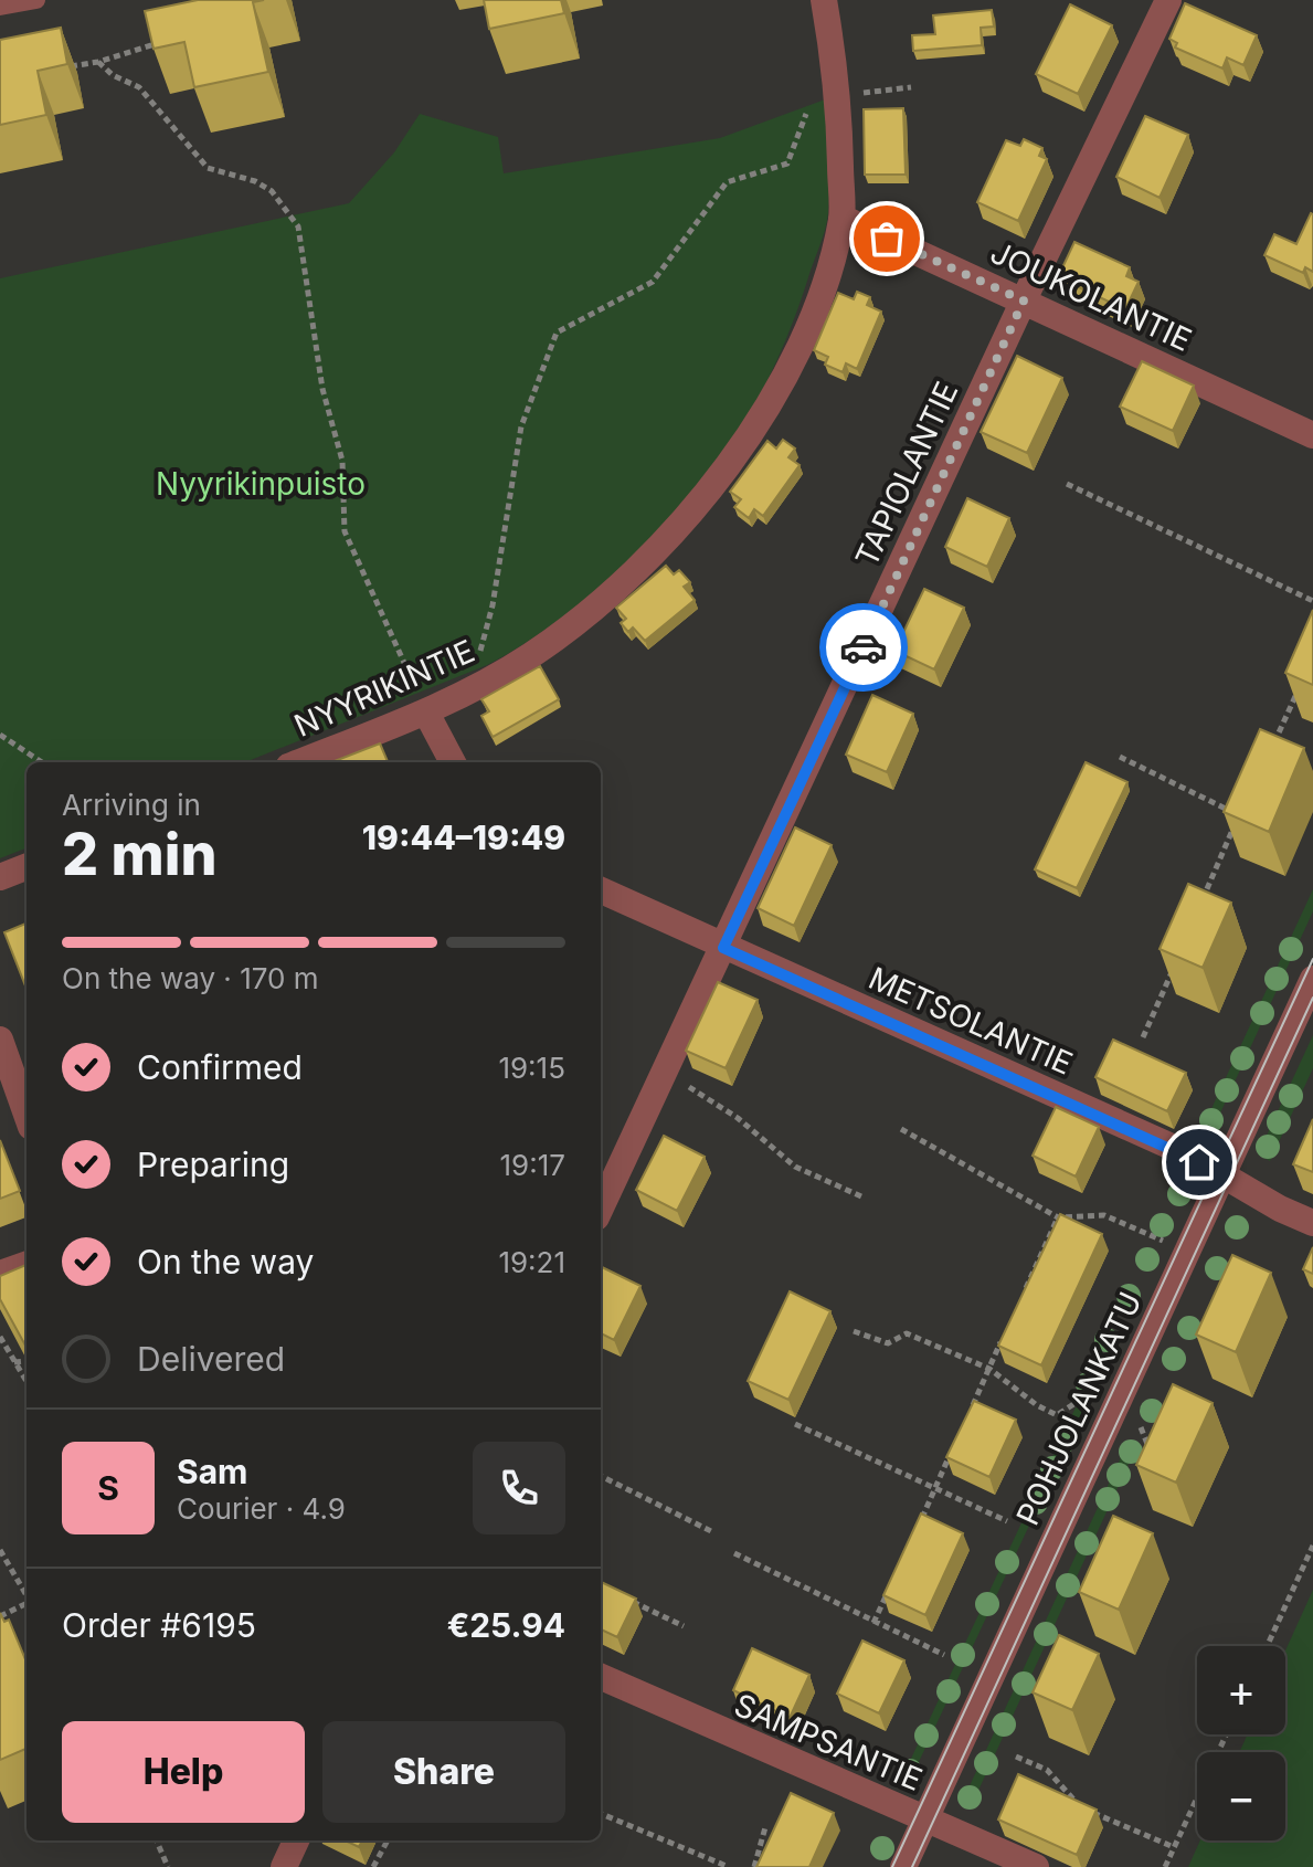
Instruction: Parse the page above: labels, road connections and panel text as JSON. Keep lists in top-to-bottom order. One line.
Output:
{"streets":{"street":["JOUKOLANTIE","TAPIOLANTIE","NYYRIKINTIE","METSOLANTIE","POHJOLANKATU","SAMPSANTIE"]},"crossings":[["JOUKOLANTIE","TAPIOLANTIE"],["JOUKOLANTIE","NYYRIKINTIE"],["TAPIOLANTIE","METSOLANTIE"],["METSOLANTIE","POHJOLANKATU"],["POHJOLANKATU","SAMPSANTIE"]],"parks":["Nyyrikinpuisto"],"page":{"heading":["2 min","Arriving in","19:44–19:49"],"panel":["Sam","Courier · 4.9","Order #6195","€25.94"],"bar":"On the way · 170 m","list":[["Confirmed","19:15"],["Preparing","19:17"],["On the way","19:21"],"Delivered"],"round":"S","map_buttons":["+","−"],"buttons":["Help","Share"]}}
